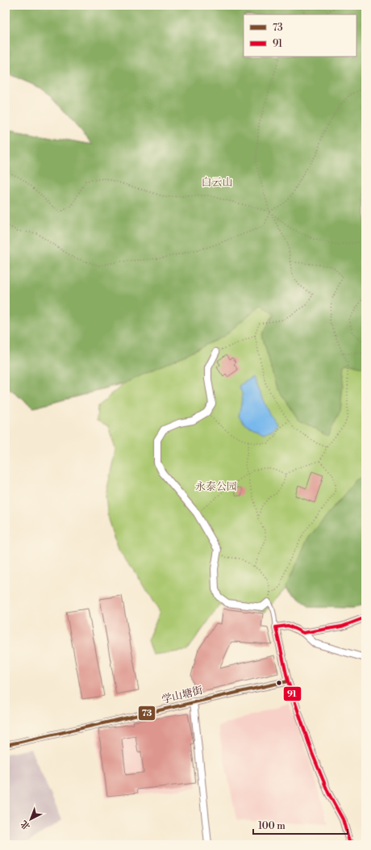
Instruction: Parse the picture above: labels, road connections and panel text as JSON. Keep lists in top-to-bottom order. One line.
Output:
{"streets":{"street":["学山塘街"]},"parks":["白云山","永泰公园"],"lines":["transit line 91","transit line 73"],"legend":["73","91"],"scale_bar":"100 m","north":"bottom left"}
